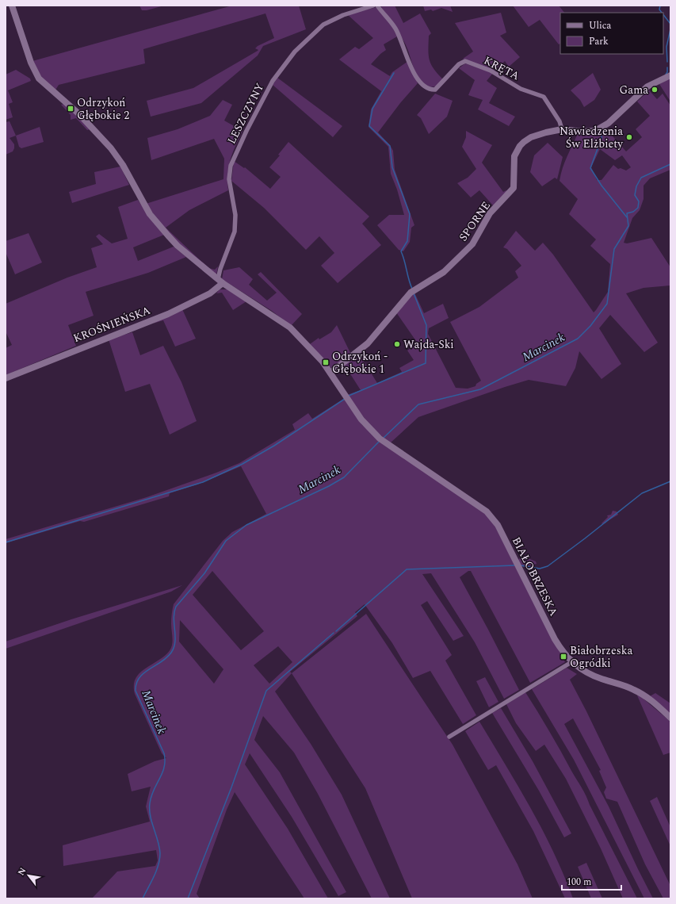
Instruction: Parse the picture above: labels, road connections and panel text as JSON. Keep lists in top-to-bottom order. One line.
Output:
{"streets":{"street":["KRĘTA","LESZCZYNY","SPORNE","KROŚNIEŃSKA","BIAŁOBRZESKA"]},"crossings":[["KRĘTA","SPORNE"],["LESZCZYNY","KROŚNIEŃSKA"],["LESZCZYNY","BIAŁOBRZESKA"],["SPORNE","BIAŁOBRZESKA"],["KROŚNIEŃSKA","BIAŁOBRZESKA"]],"water":["Marcinek"],"places":{"other":["Gama","Nawiedzenia Św Elżbiety","Wajda-Ski"],"transit":["Odrzykoń Głębokie 2","Odrzykoń - Głębokie 1","Białobrzeska Ogródki"]},"legend":["Ulica","Park"],"scale_bar":"100 m","north":"top left"}
